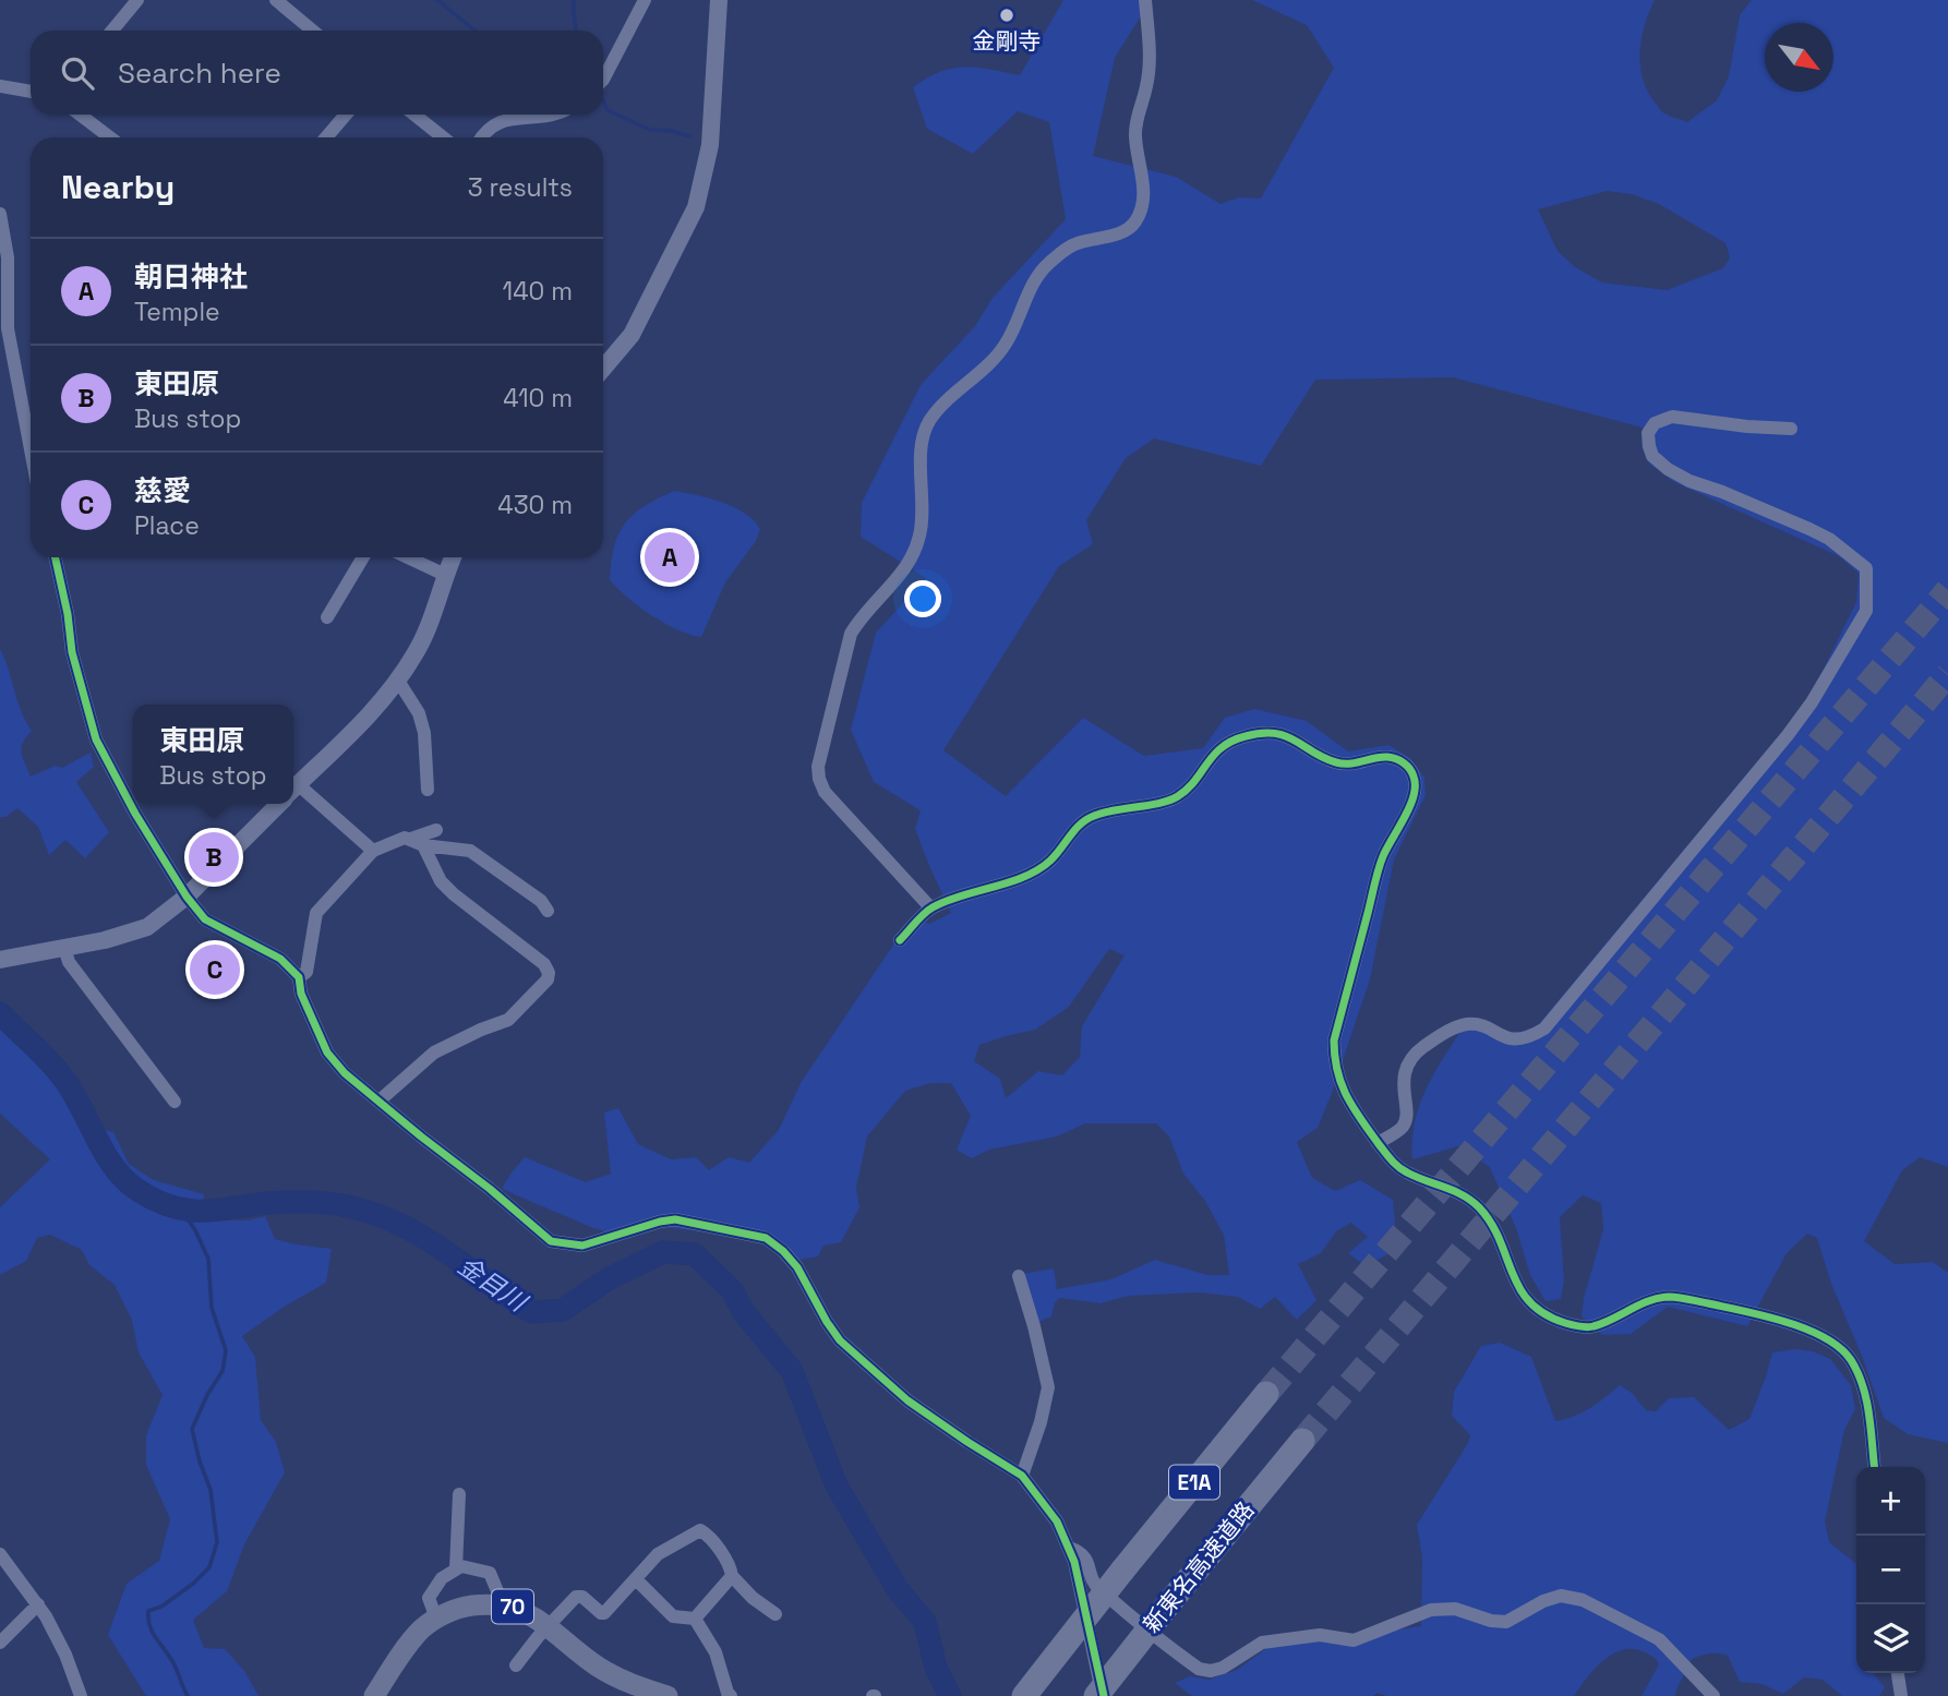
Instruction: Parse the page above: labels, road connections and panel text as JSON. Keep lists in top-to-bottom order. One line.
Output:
{"streets":{"highway":["E1A","新東名高速道路"],"main road":["70"]},"water":["金目川"],"places":["金剛寺"],"north":"bottom right","page":{"search":"Search here","heading":["Nearby","3 results"],"list":[{"mark":"A","name":"朝日神社","note":"Temple","value":"140 m"},{"mark":"B","name":"東田原","note":"Bus stop","value":"410 m"},{"mark":"C","name":"慈愛","note":"Place","value":"430 m"}],"pins":["A","B","C"],"popup":["東田原","Bus stop"],"map_buttons":["+","−"]}}
